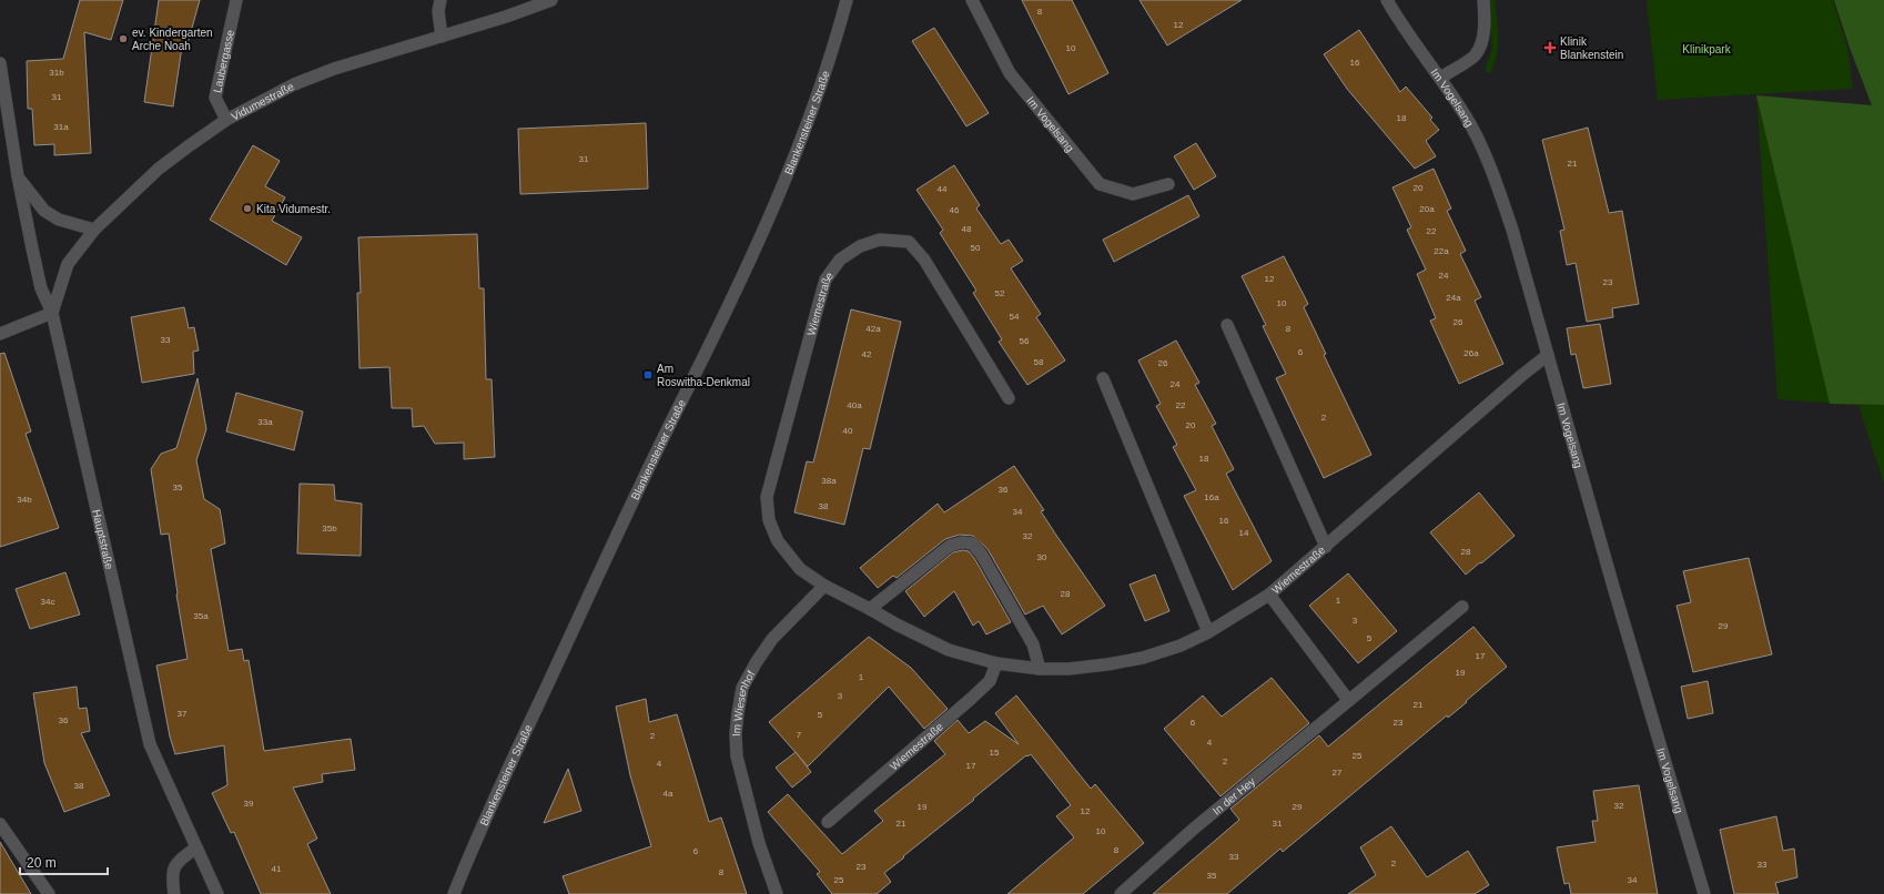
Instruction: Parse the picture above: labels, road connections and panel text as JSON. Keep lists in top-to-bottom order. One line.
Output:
{"streets":{"street":["Laubergasse","Im Vogelsang","Vidumestraße","Blankensteiner Straße","Wiemestraße","Hauptstraße","Im Wiesenhof","In der Hey"]},"crossings":[["Laubergasse","Vidumestraße"],["Im Vogelsang","Wiemestraße"],["Vidumestraße","Hauptstraße"],["Wiemestraße","Im Wiesenhof"]],"parks":["Klinikpark"],"places":{"other":["ev. Kindergarten Arche Noah","Kita Vidumestr."],"health":["Klinik Blankenstein"],"transit":["Am Roswitha-Denkmal"]},"house_numbers":["8","12","10","16","31b","31","18","31a","31","21","20","44","20a","46","48","22","50","22a","24","12","23","52","24a","10","54","26","42a","8","33","56","6","26a","42","58","26","24","40a","22","2","33a","20","40","18","38a","35","36","16a","34b","38","34","16","35b","14","32","28","30","28","1","34c","35a","3","29","5","17","19","1","3","21","37","5","36","6","23","7","2","4","15","25","2","4","17","27","38","4a","39","32","19","29","12","21","31","10","8","6","33","2","33","23","41","8","35","25","34"],"scale_bar":"20 m"}
